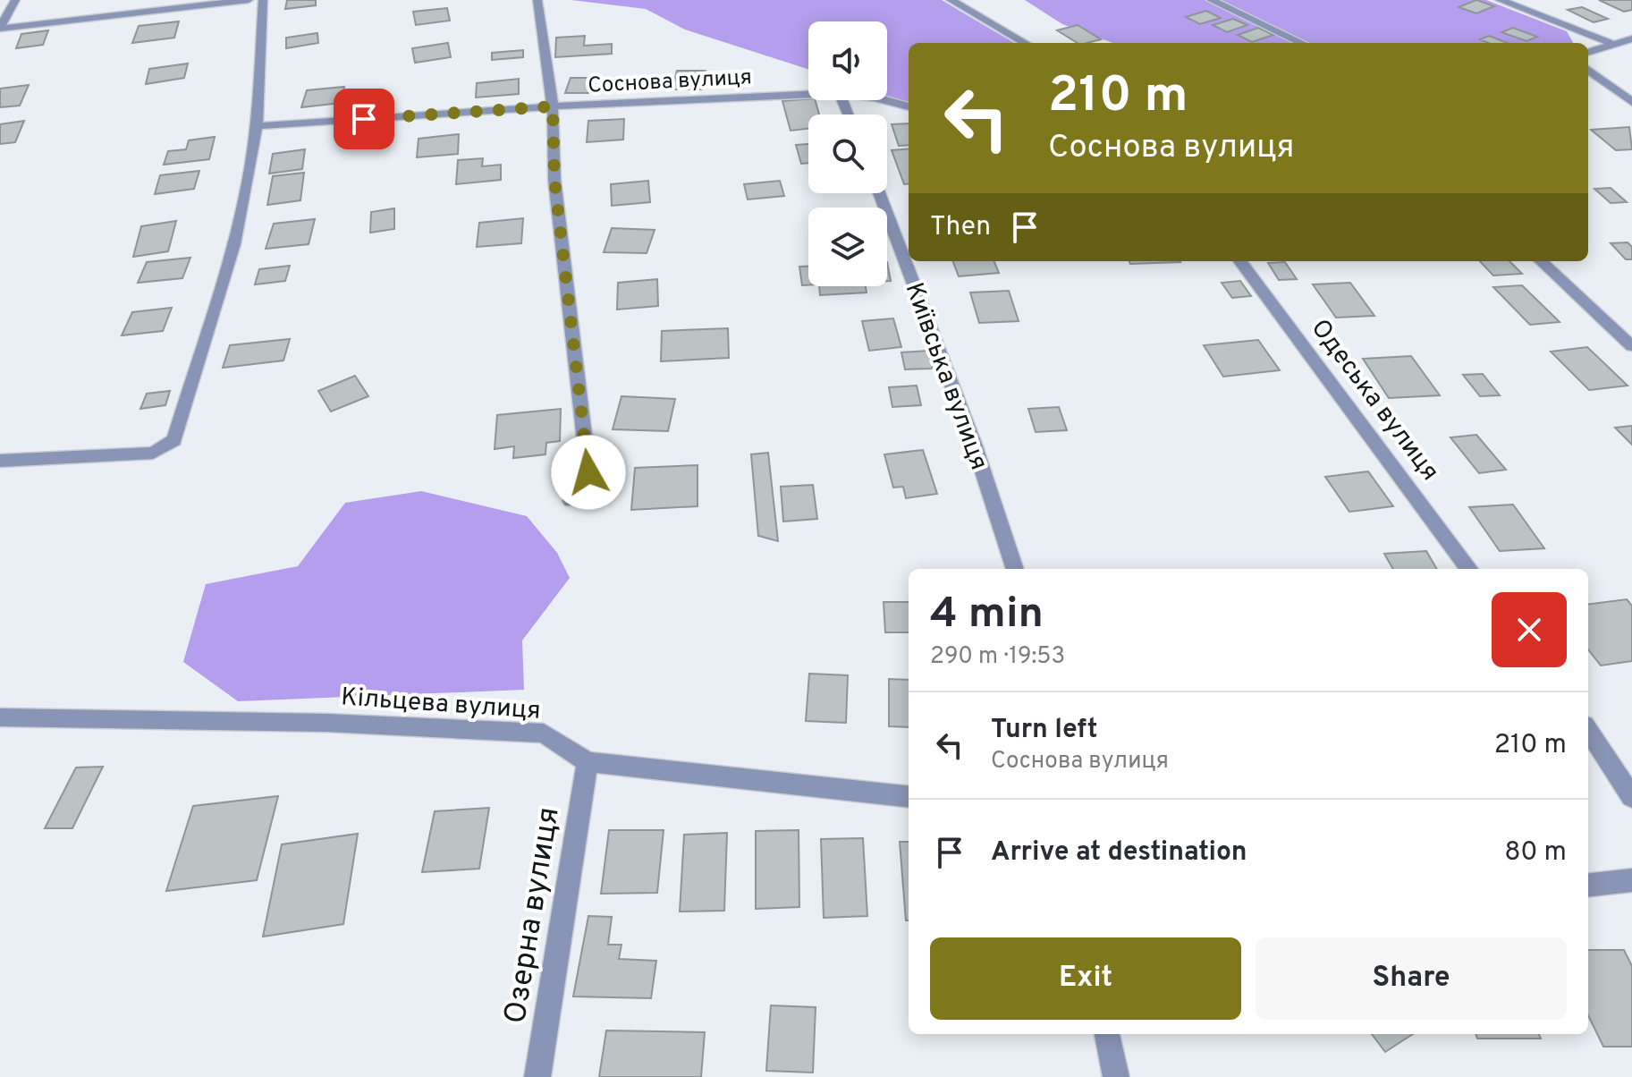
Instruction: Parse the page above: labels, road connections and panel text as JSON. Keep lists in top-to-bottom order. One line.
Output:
{"streets":{"street":["Соснова вулиця","Київська вулиця","Одеська вулиця","Кільцева вулиця","Озерна вулиця"]},"crossings":[["Кільцева вулиця","Озерна вулиця"]],"page":{"turn":["210 m","Соснова вулиця"],"then":"Then","heading":["4 min","290 m · 19:53"],"list":[{"name":"Turn left","note":"Соснова вулиця","value":"210 m"},{"name":"Arrive at destination","value":"80 m"}],"buttons":["Exit","Share"]}}
